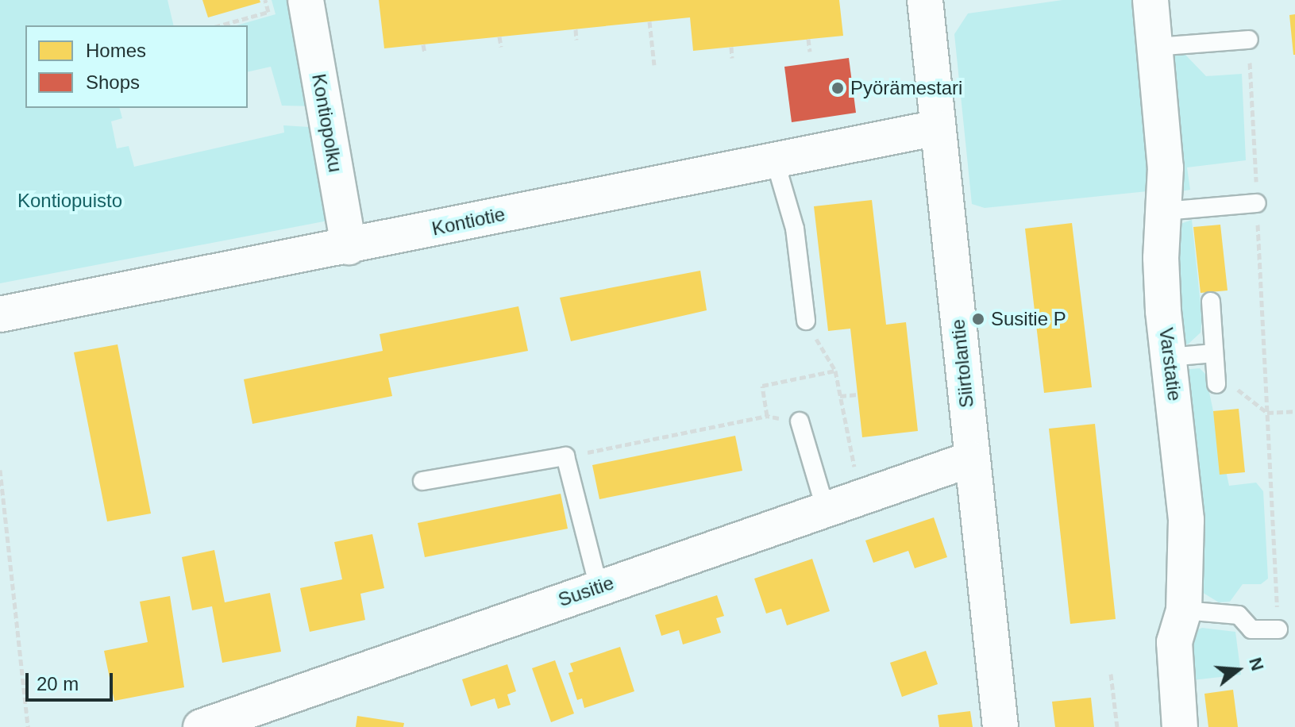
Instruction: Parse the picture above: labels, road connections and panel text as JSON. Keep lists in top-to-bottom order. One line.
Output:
{"streets":{"street":["Kontiopolku","Kontiotie","Siirtolantie","Varstatie","Susitie"]},"crossings":[["Kontiopolku","Kontiotie"],["Kontiotie","Siirtolantie"],["Siirtolantie","Susitie"]],"parks":["Kontiopuisto"],"places":["Pyörämestari","Susitie P"],"legend":["Homes","Shops"],"scale_bar":"20 m","north":"right"}
